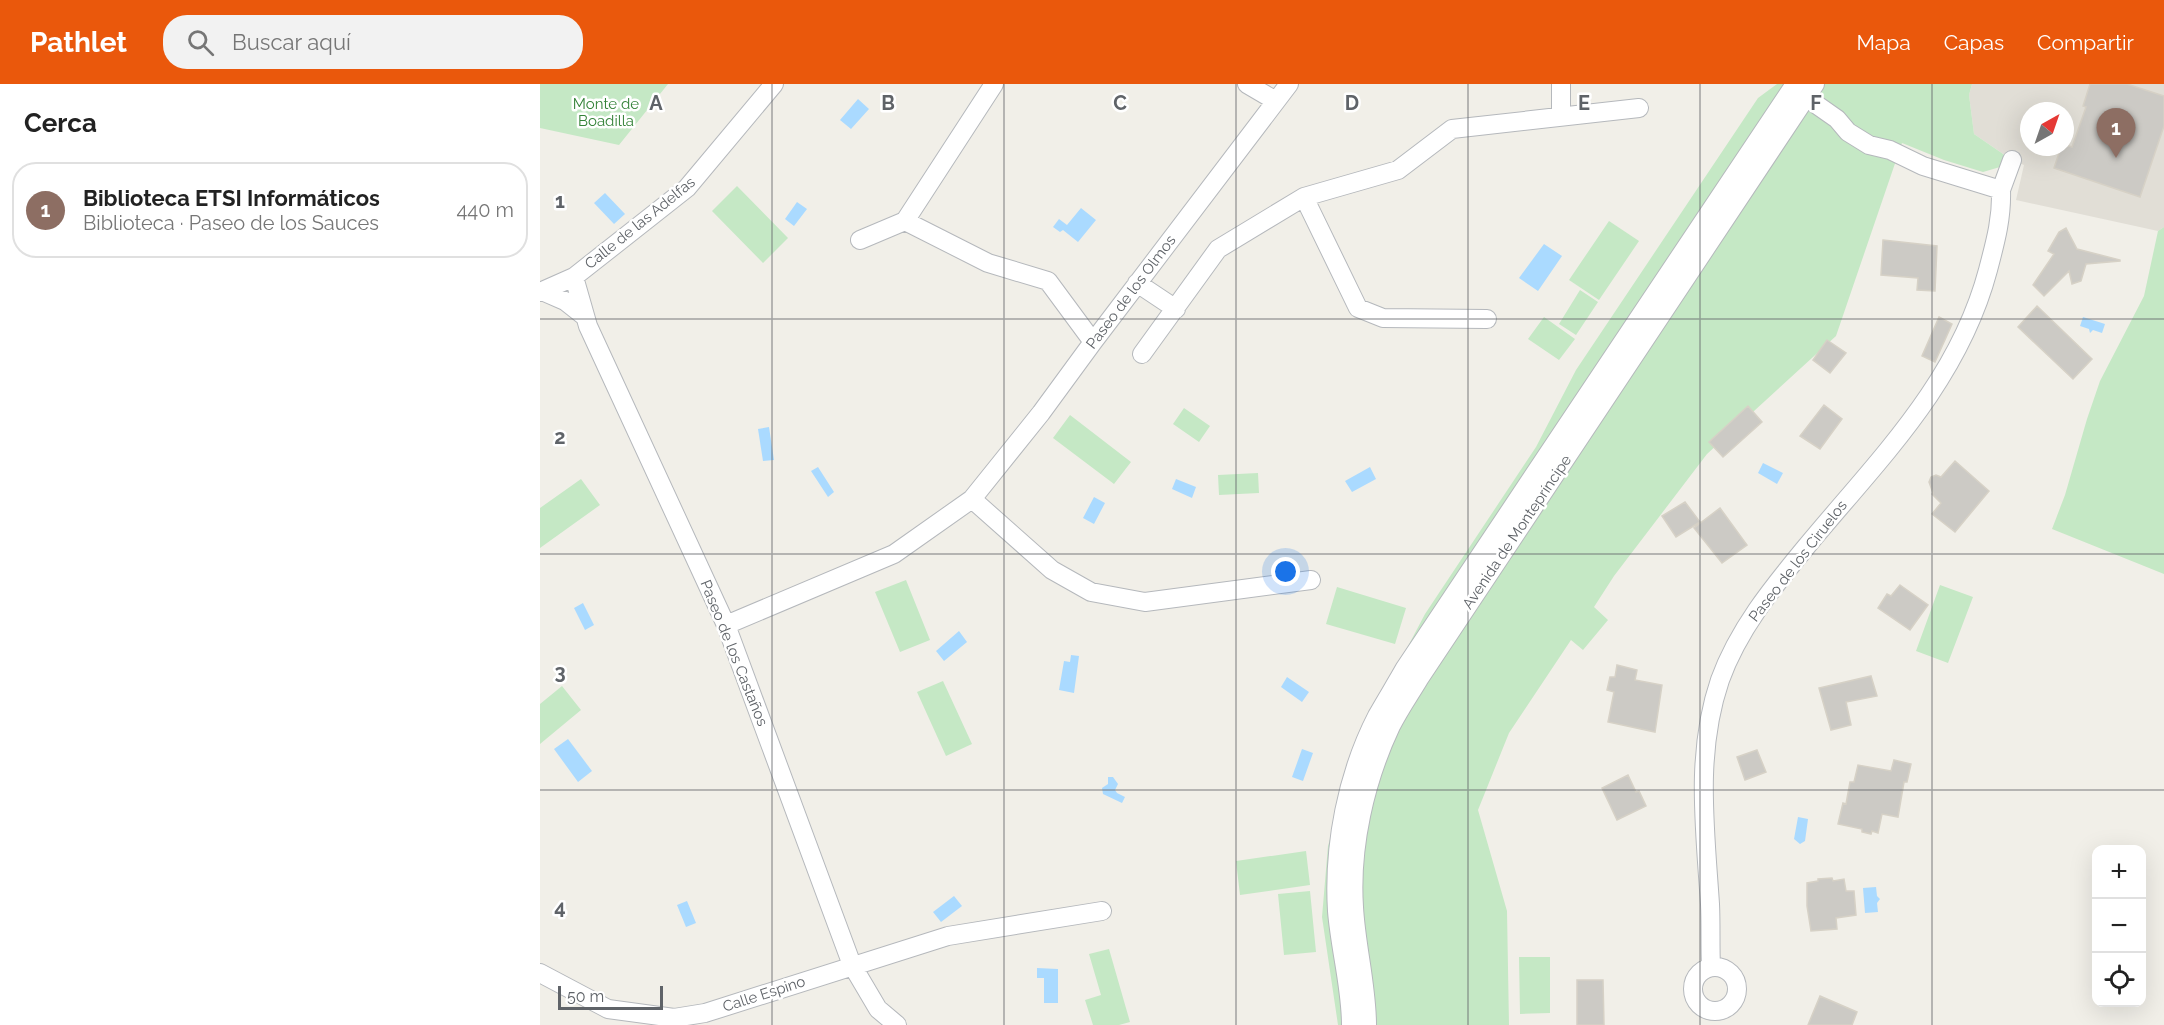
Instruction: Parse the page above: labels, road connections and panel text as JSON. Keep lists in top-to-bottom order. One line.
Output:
{"streets":{"street":["Calle de las Adelfas","Paseo de los Olmos","Avenida de Montepríncipe","Paseo de los Ciruelos","Paseo de los Castaños","Calle Espino"]},"crossings":[["Calle de las Adelfas","Paseo de los Castaños"],["Paseo de los Olmos","Paseo de los Castaños"],["Paseo de los Castaños","Calle Espino"]],"parks":["Monte de Boadilla"],"scale_bar":"50 m","north":"top right","page":{"header":"Pathlet","search":"Buscar aquí","nav":["Mapa","Capas","Compartir"],"heading":"Cerca","pins":"1","list":[{"mark":"1","name":"Biblioteca ETSI Informáticos","note":"Biblioteca · Paseo de los Sauces","value":"440 m"}],"map_buttons":["+","−"],"scale":"50 m"},"grid":{"columns":["A","B","C","D","E","F"],"rows":["1","2","3","4"]}}
